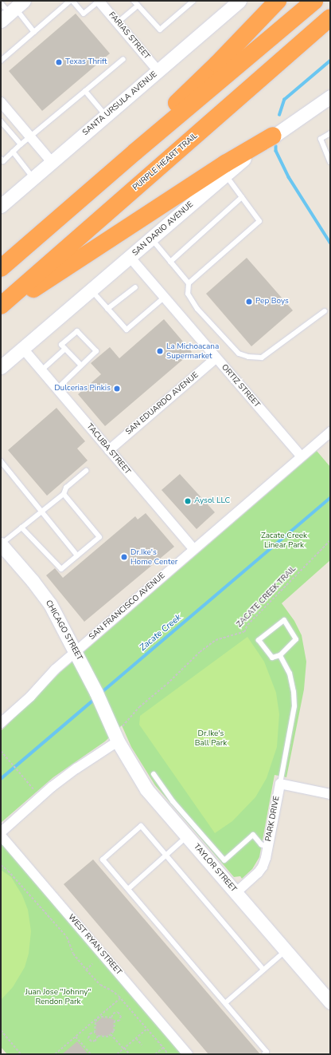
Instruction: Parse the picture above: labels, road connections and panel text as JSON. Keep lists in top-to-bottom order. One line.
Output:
{"streets":{"highway":["PURPLE HEART TRAIL"],"main road":["SANTA URSULA AVENUE","SAN DARIO AVENUE","CHICAGO STREET","TAYLOR STREET"],"street":["FARIAS STREET","ORTIZ STREET","SAN EDUARDO AVENUE","TACUBA STREET","SAN FRANCISCO AVENUE","PARK DRIVE","WEST RYAN STREET"],"path":["ZACATE CREEK TRAIL"]},"crossings":[["FARIAS STREET","SANTA URSULA AVENUE"],["SAN DARIO AVENUE","ORTIZ STREET"],["SAN DARIO AVENUE","TACUBA STREET"],["ORTIZ STREET","SAN EDUARDO AVENUE"],["ORTIZ STREET","SAN FRANCISCO AVENUE"],["SAN EDUARDO AVENUE","TACUBA STREET"],["TACUBA STREET","SAN FRANCISCO AVENUE"],["ZACATE CREEK TRAIL","CHICAGO STREET"],["ZACATE CREEK TRAIL","TAYLOR STREET"],["SAN FRANCISCO AVENUE","CHICAGO STREET"],["CHICAGO STREET","TAYLOR STREET"],["PARK DRIVE","TAYLOR STREET"]],"water":["Zacate Creek"],"parks":["Zacate Creek Linear Park","Dr.Ike's Ball Park","Juan Jose \"Johnny\" Rendon Park"],"places":["Texas Thrift","Pep Boys","La Michoacana Supermarket","Dulcerias Pinkis","Aysol LLC","Dr.Ike's Home Center"]}
